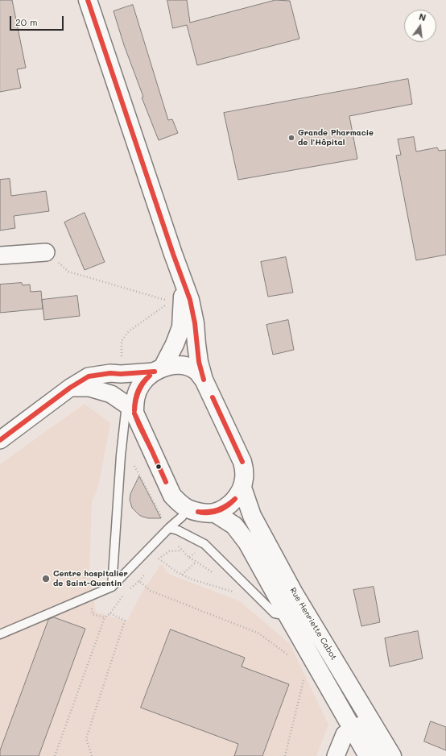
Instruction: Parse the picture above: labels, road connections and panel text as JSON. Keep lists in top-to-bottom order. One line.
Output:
{"streets":{"street":["Rue Henriette Cabot"]},"places":["Grande Pharmacie de l'Hôpital","Centre hospitalier de Saint-Quentin"],"scale_bar":"20 m","north":"top"}
